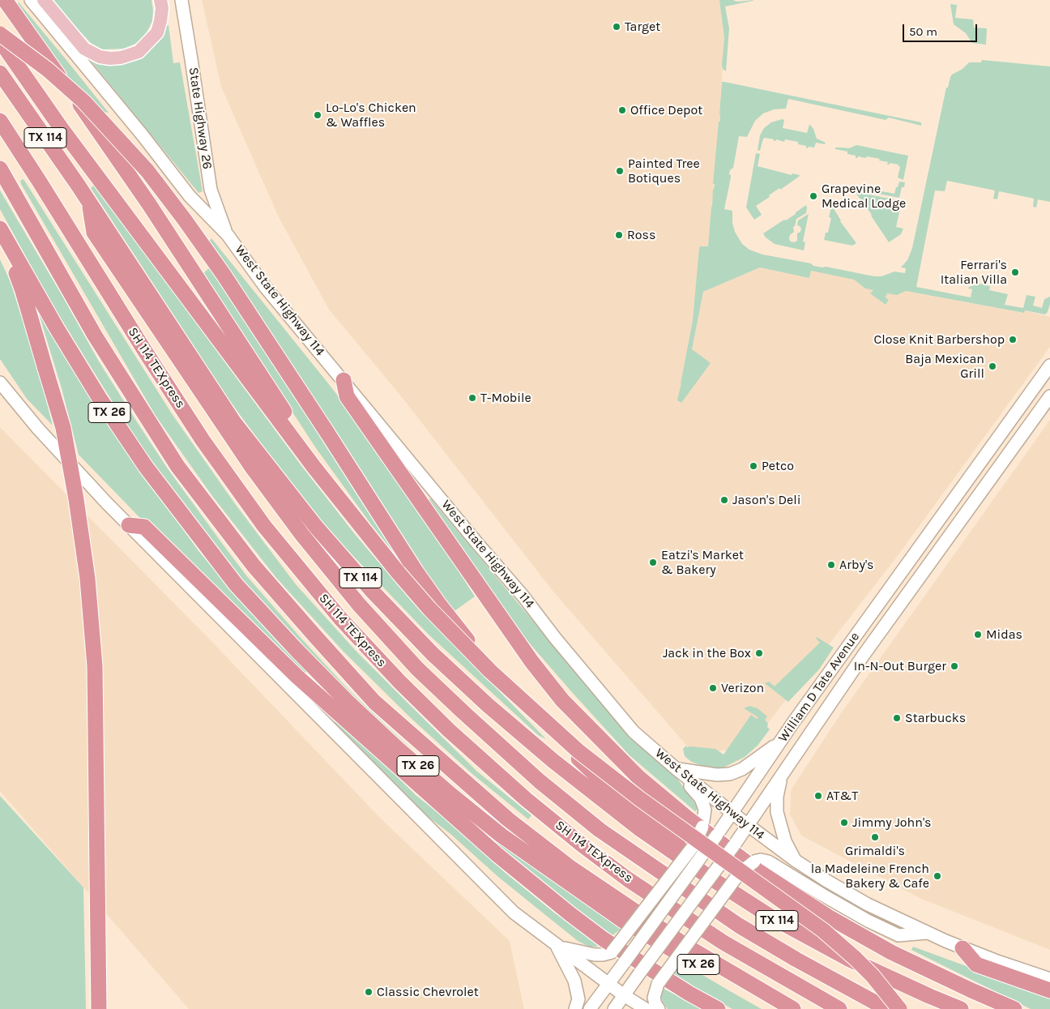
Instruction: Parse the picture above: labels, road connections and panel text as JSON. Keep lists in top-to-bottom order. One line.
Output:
{"streets":{"highway":["TX 114","SH 114 TEXpress","TX 26"],"main road":["State Highway 26","West State Highway 114","William D Tate Avenue"]},"crossings":[["State Highway 26","West State Highway 114"],["TX 114","SH 114 TEXpress"],["West State Highway 114","William D Tate Avenue"]],"places":["Target","Office Depot","Lo-Lo's Chicken & Waffles","Painted Tree Botiques","Grapevine Medical Lodge","Ross","Ferrari's Italian Villa","Close Knit Barbershop","Baja Mexican Grill","T-Mobile","Petco","Jason's Deli","Eatzi's Market & Bakery","Arby's","Midas","Jack in the Box","In-N-Out Burger","Verizon","Starbucks","AT&T","Jimmy John's","Grimaldi's","la Madeleine French Bakery & Cafe","Classic Chevrolet"],"scale_bar":"50 m"}
